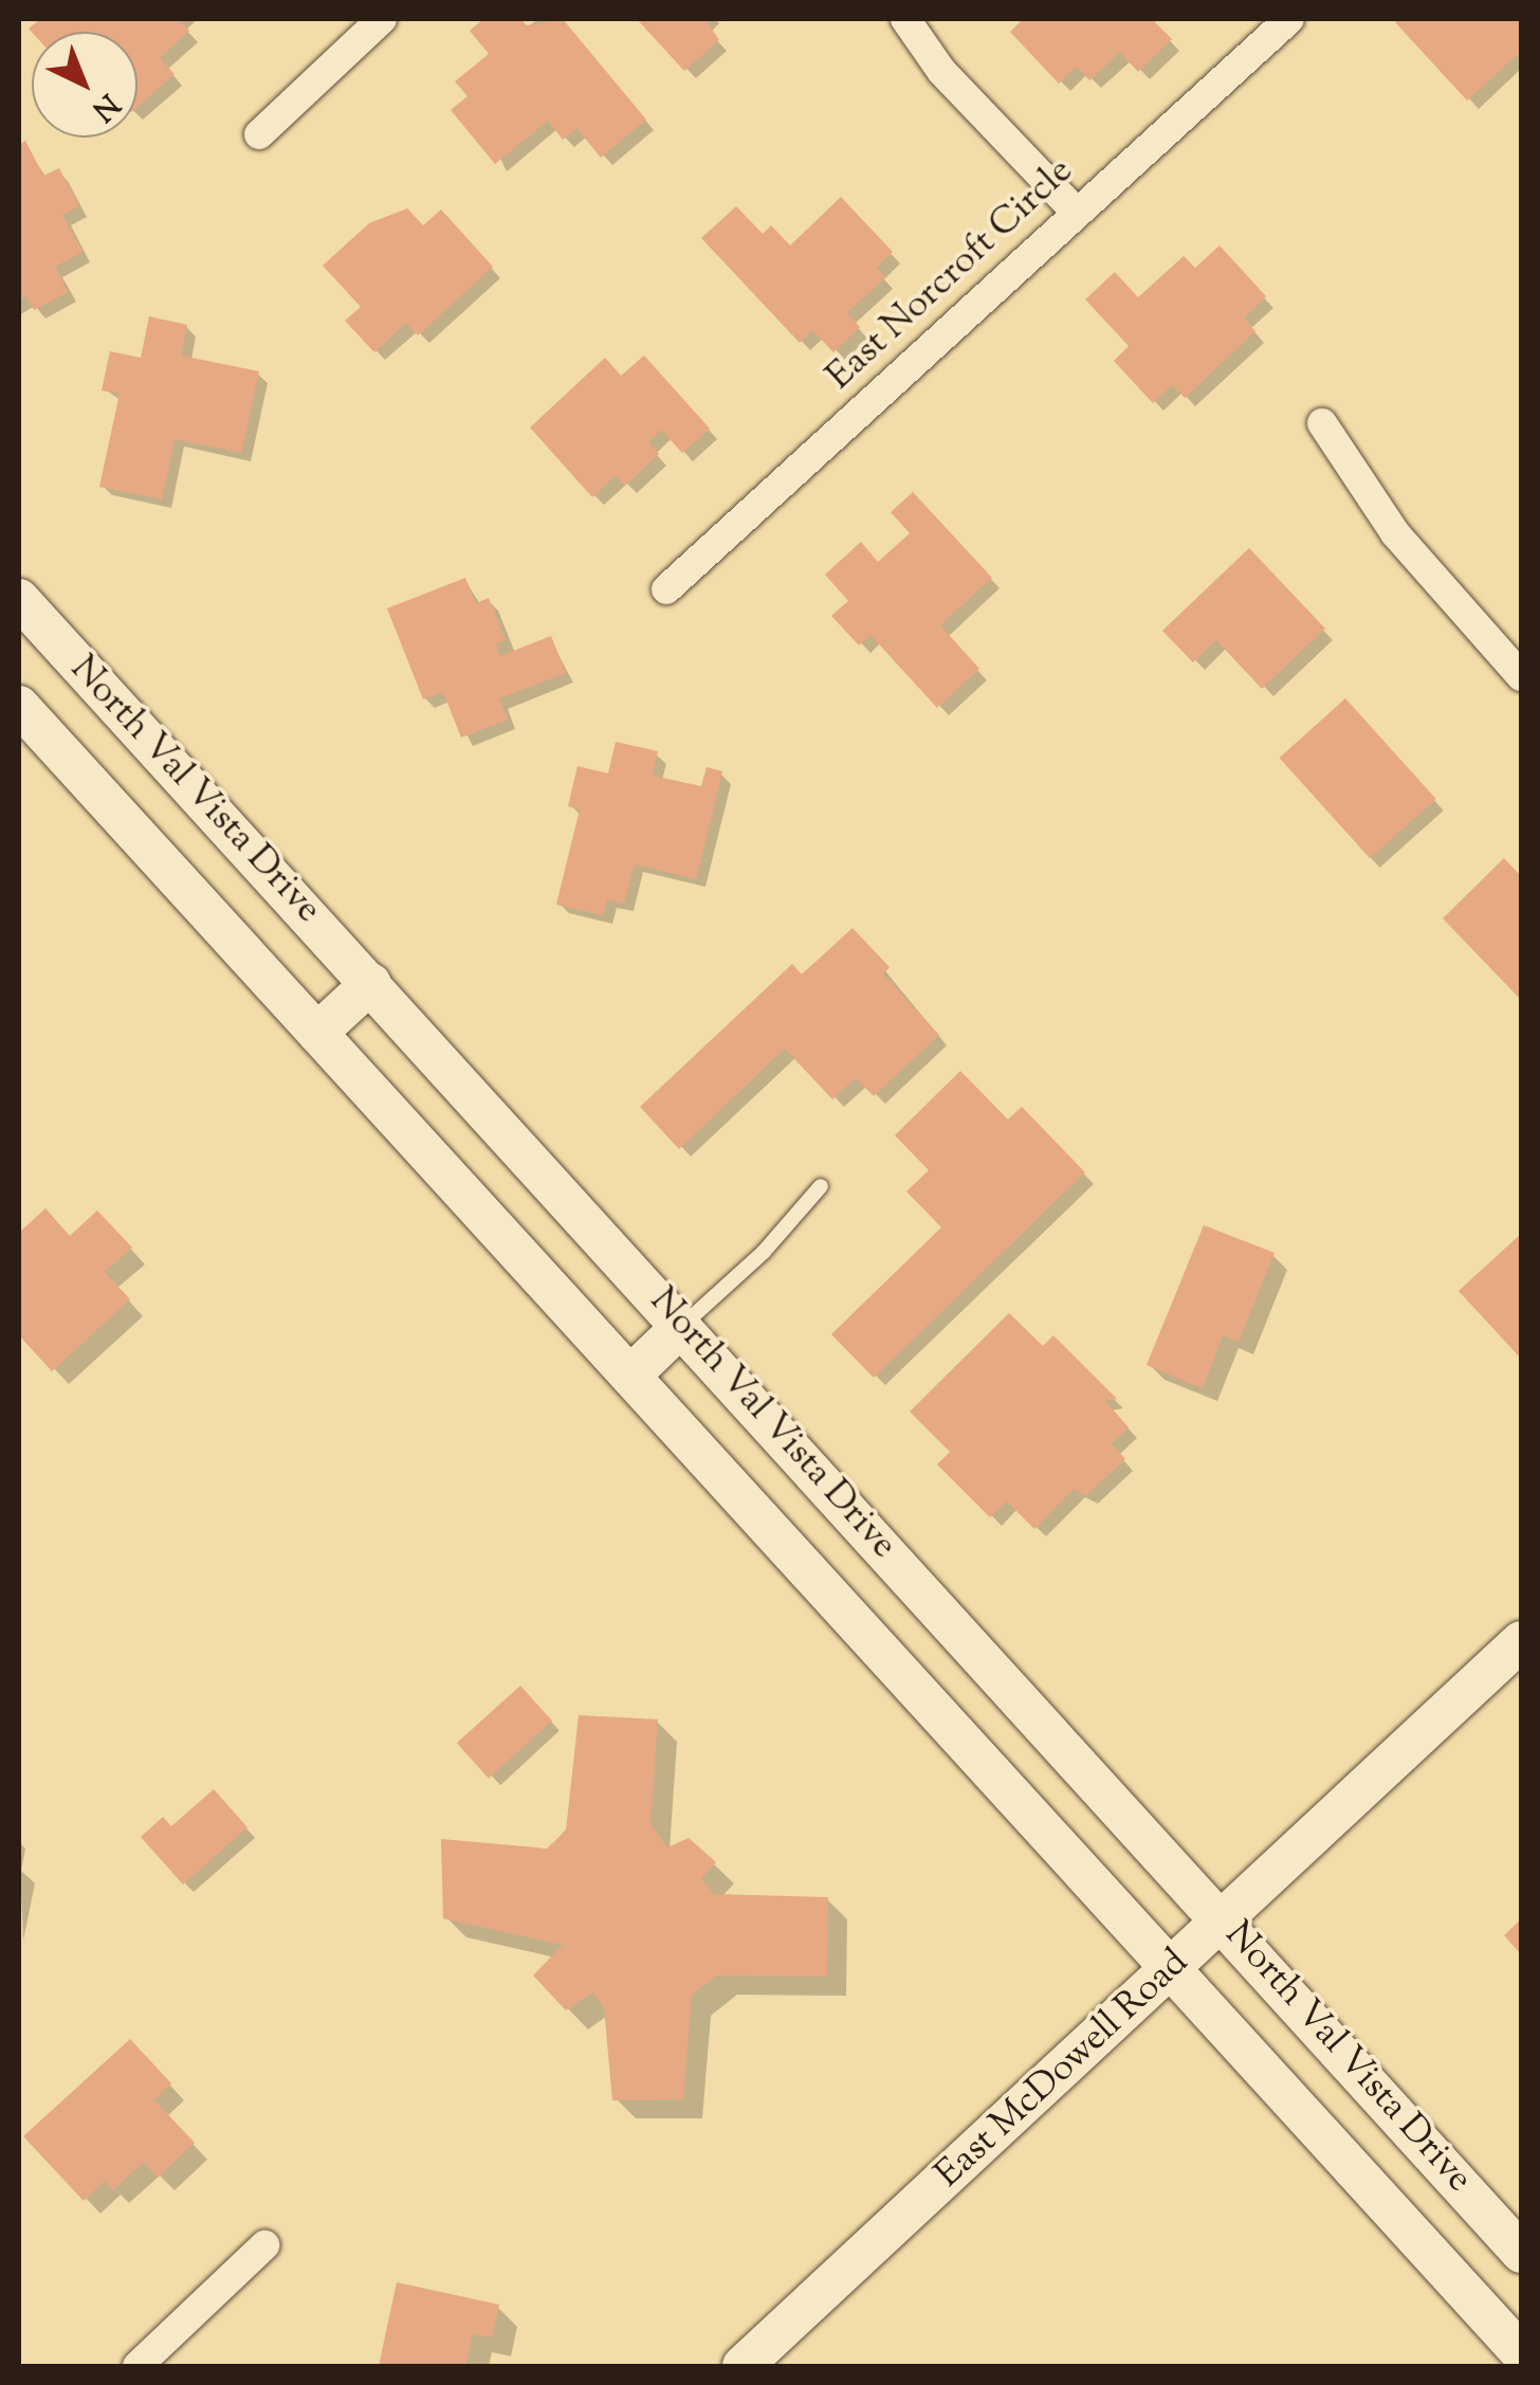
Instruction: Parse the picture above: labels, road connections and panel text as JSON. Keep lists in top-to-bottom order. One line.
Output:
{"streets":{"main road":["North Val Vista Drive","East McDowell Road"],"street":["East Norcroft Circle"]},"crossings":[["North Val Vista Drive","East McDowell Road"]],"north":"bottom right"}
